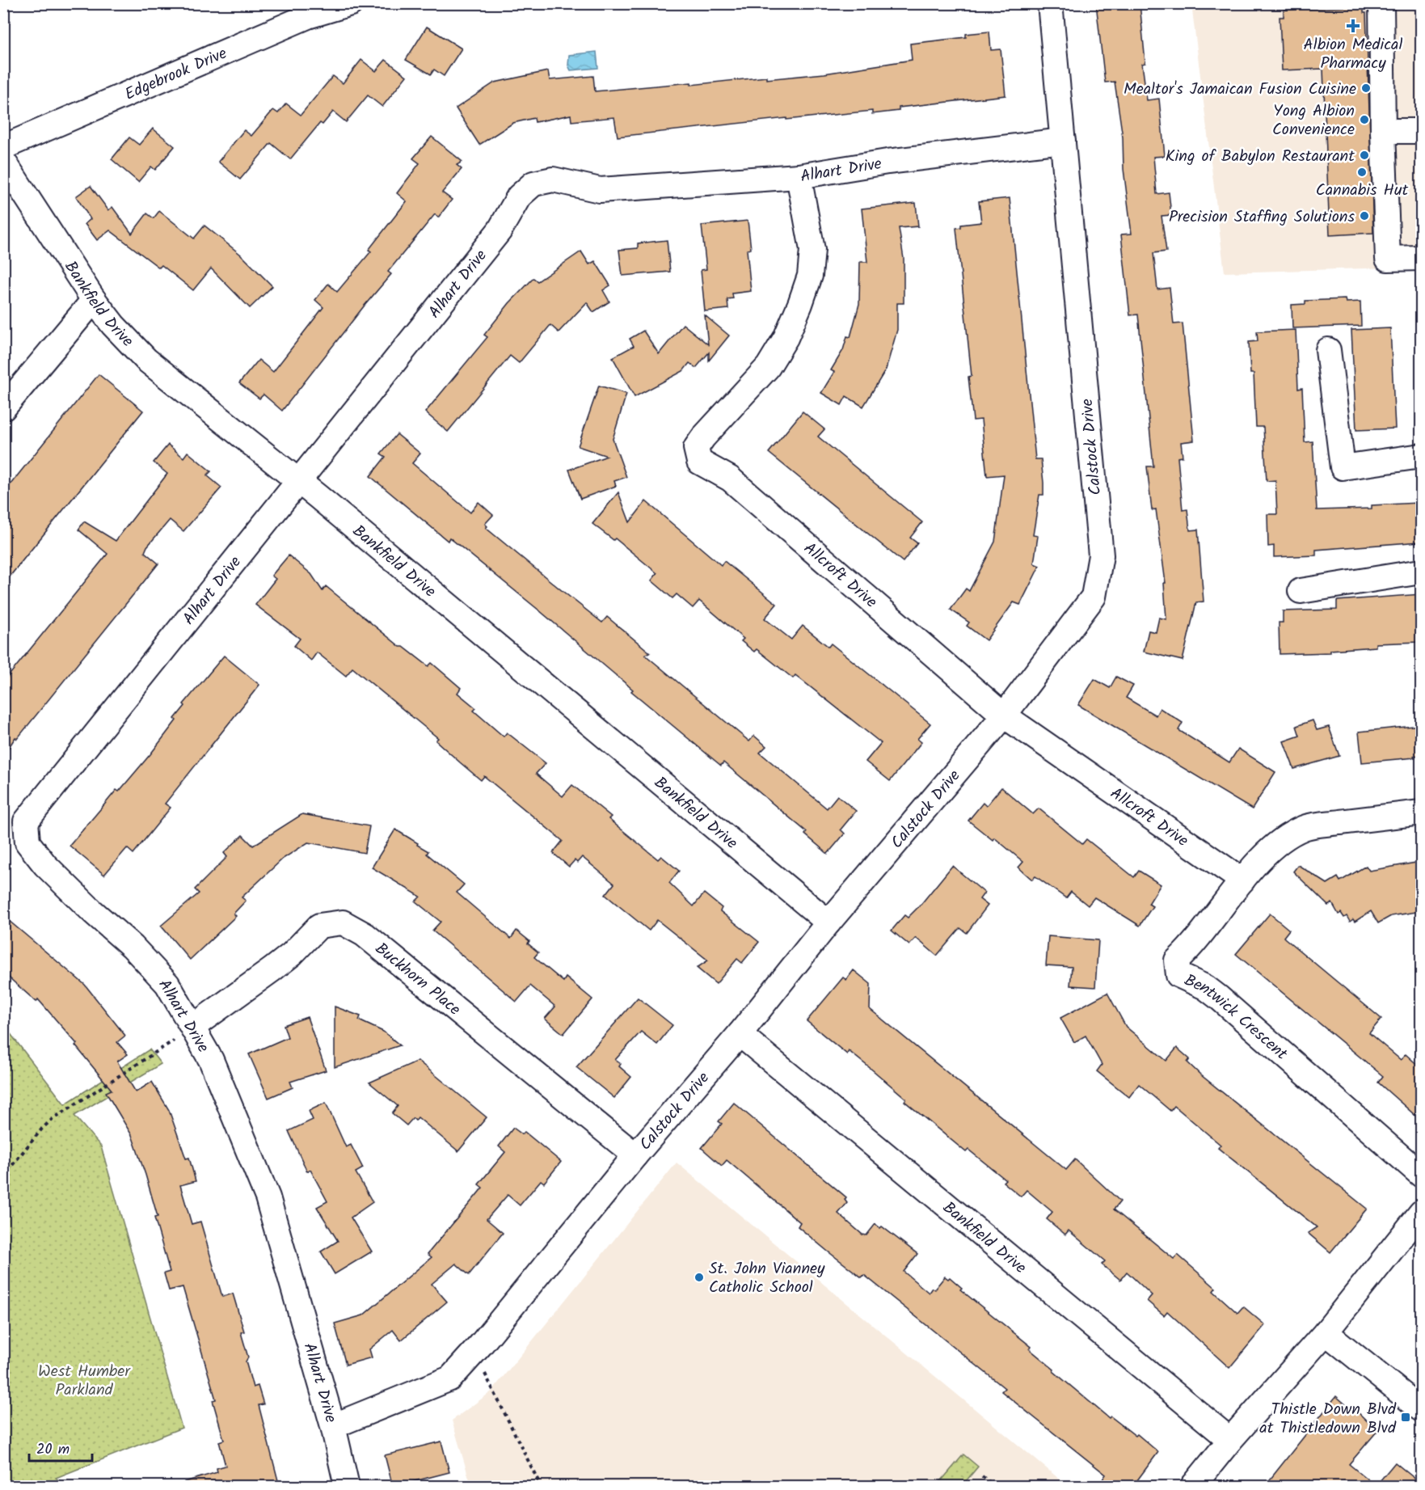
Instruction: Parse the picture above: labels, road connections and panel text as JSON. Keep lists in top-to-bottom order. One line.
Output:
{"streets":{"street":["Edgebrook Drive","Alhart Drive","Bankfield Drive","Calstock Drive","Allcroft Drive","Buckhorn Place","Bentwick Crescent"]},"crossings":[["Alhart Drive","Bankfield Drive"],["Alhart Drive","Calstock Drive"],["Alhart Drive","Allcroft Drive"],["Alhart Drive","Buckhorn Place"],["Bankfield Drive","Calstock Drive"],["Calstock Drive","Allcroft Drive"],["Calstock Drive","Buckhorn Place"],["Allcroft Drive","Bentwick Crescent"]],"parks":["West Humber Parkland"],"places":{"health":["Albion Medical Pharmacy"],"other":["Mealtor's Jamaican Fusion Cuisine","Yong Albion Convenience","King of Babylon Restaurant","Cannabis Hut","Precision Staffing Solutions","St. John Vianney Catholic School"],"transit":["Thistle Down Blvd at Thistledown Blvd"]},"scale_bar":"20 m"}
